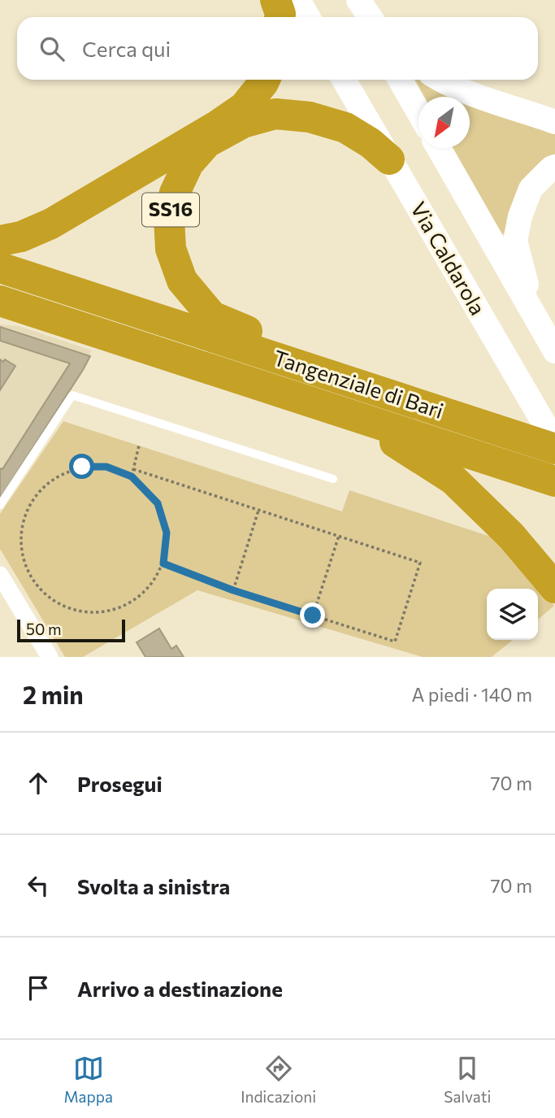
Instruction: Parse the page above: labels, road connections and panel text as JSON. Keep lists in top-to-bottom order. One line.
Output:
{"streets":{"highway":["SS16","Tangenziale di Bari"],"street":["Via Caldarola"]},"crossings":[["SS16","Via Caldarola"],["SS16","Tangenziale di Bari"]],"scale_bar":"50 m","north":"bottom left","page":{"search":"Cerca qui","scale":"50 m","heading":["2 min","A piedi · 140 m"],"list":[["Prosegui","70 m"],["Svolta a sinistra","70 m"],"Arrivo a destinazione"],"nav":["Mappa","Indicazioni","Salvati"]}}
